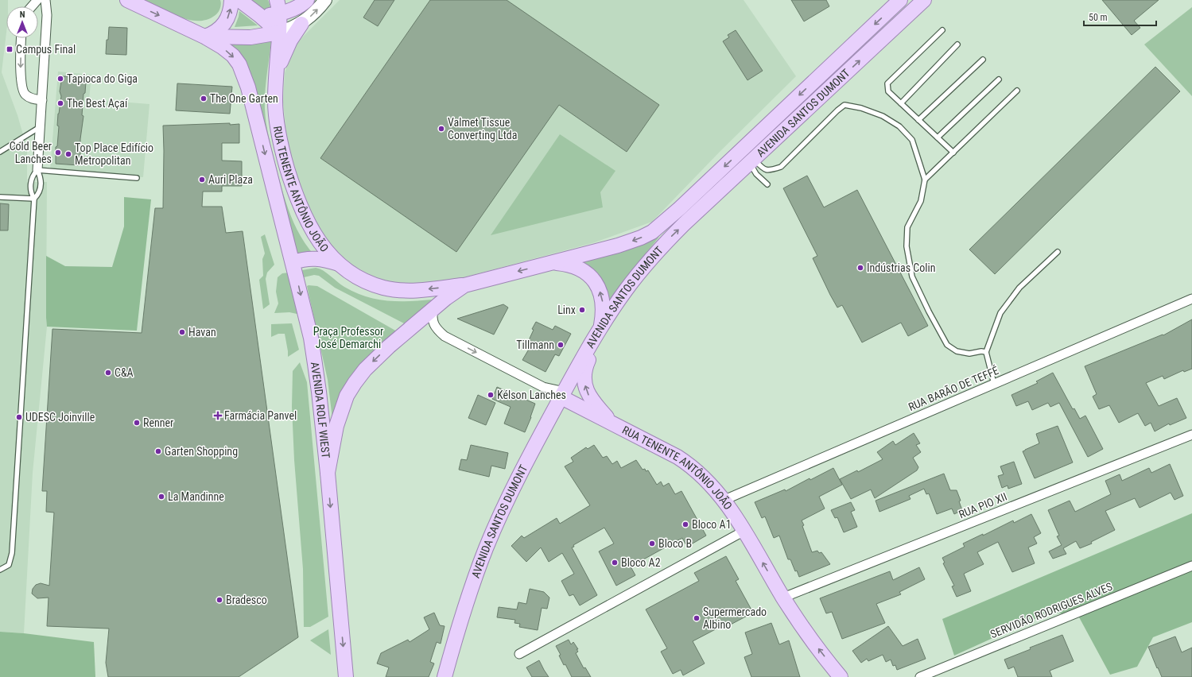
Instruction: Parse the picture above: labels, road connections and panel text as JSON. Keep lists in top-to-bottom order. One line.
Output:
{"streets":{"main road":["AVENIDA SANTOS DUMONT","RUA TENENTE ANTÔNIO JOÃO","AVENIDA ROLF WIEST"],"street":["RUA BARÃO DE TEFFÉ","RUA PIO XII","SERVIDÃO RODRIGUES ALVES"]},"crossings":[["AVENIDA SANTOS DUMONT","RUA TENENTE ANTÔNIO JOÃO"],["RUA TENENTE ANTÔNIO JOÃO","RUA BARÃO DE TEFFÉ"],["RUA TENENTE ANTÔNIO JOÃO","RUA PIO XII"]],"one_way":["AVENIDA ROLF WIEST"],"parks":["Praça Professor José Demarchi"],"places":{"transit":["Campus Final"],"other":["Tapioca do Giga","The One Garten","The Best Açaí","Valmet Tissue Converting Ltda","Cold Beer Lanches","Top Place Edifício Metropolitan","Auri Plaza","Indústrias Colin","Linx","Havan","Tillmann","C&A","Kélson Lanches","UDESC Joinville","Renner","Garten Shopping","La Mandinne","Bloco A1","Bloco B","Bloco A2","Bradesco","Supermercado Albino"],"health":["Farmácia Panvel"]},"scale_bar":"50 m","north":"top"}
